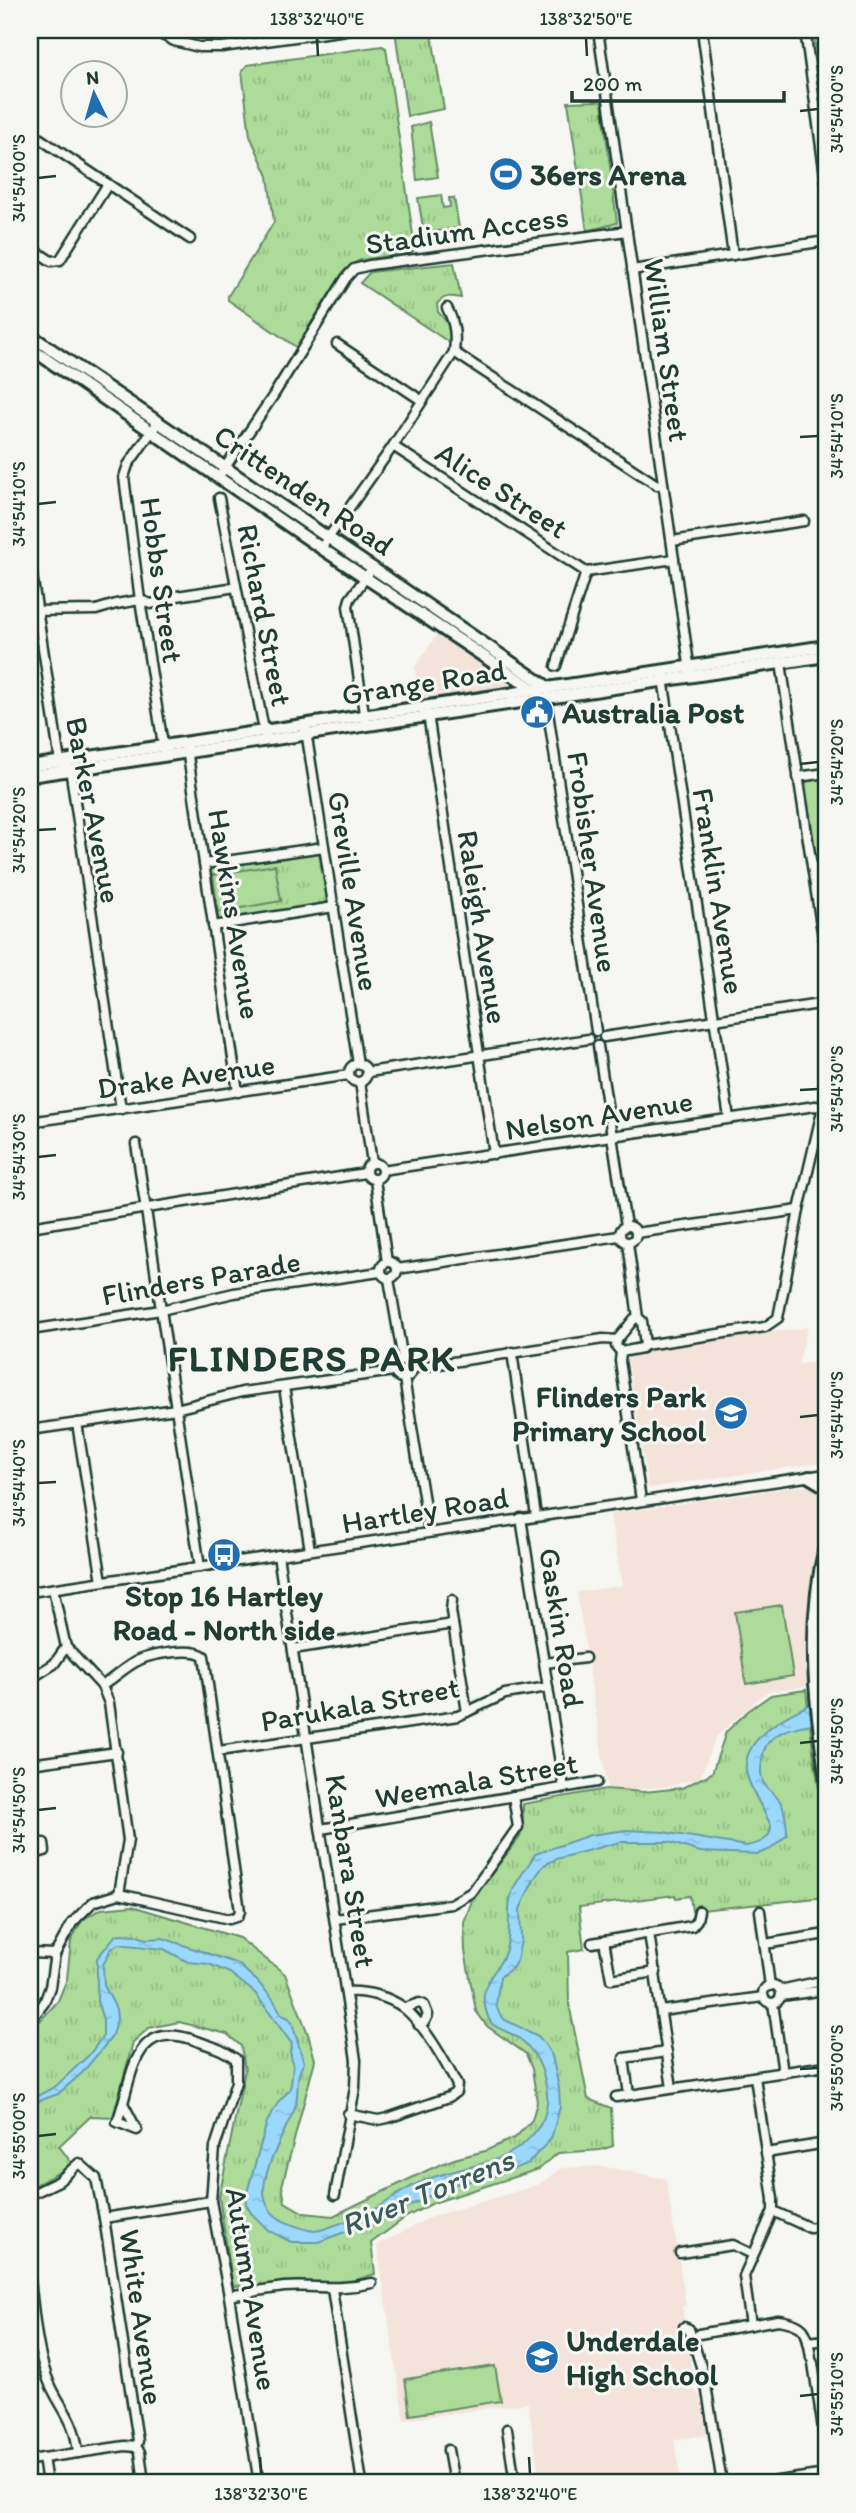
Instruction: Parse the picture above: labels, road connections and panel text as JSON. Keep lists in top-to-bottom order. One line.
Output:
{"streets":{"main road":["Crittenden Road","Grange Road"],"street":["Stadium Access","William Street","Alice Street","Hobbs Street","Richard Street","Barker Avenue","Frobisher Avenue","Greville Avenue","Franklin Avenue","Hawkins Avenue","Raleigh Avenue","Drake Avenue","Nelson Avenue","Flinders Parade","Hartley Road","Gaskin Road","Parukala Street","Weemala Street","Kanbara Street","Autumn Avenue","White Avenue"]},"crossings":[["Stadium Access","William Street"],["Stadium Access","Crittenden Road"],["William Street","Grange Road"],["Crittenden Road","Hobbs Street"],["Crittenden Road","Grange Road"],["Crittenden Road","Frobisher Avenue"],["Hobbs Street","Grange Road"],["Richard Street","Grange Road"],["Grange Road","Barker Avenue"],["Grange Road","Frobisher Avenue"],["Grange Road","Greville Avenue"],["Grange Road","Franklin Avenue"],["Grange Road","Hawkins Avenue"],["Grange Road","Raleigh Avenue"],["Barker Avenue","Drake Avenue"],["Greville Avenue","Drake Avenue"],["Franklin Avenue","Nelson Avenue"],["Hawkins Avenue","Drake Avenue"],["Raleigh Avenue","Nelson Avenue"],["Hartley Road","Gaskin Road"],["Hartley Road","Kanbara Street"],["Gaskin Road","Parukala Street"],["Gaskin Road","Weemala Street"],["Parukala Street","Kanbara Street"],["Weemala Street","Kanbara Street"]],"districts":["FLINDERS PARK"],"water":["River Torrens"],"places":{"sports":["36ers Arena"],"public building":["Australia Post"],"school or university":["Flinders Park Primary School","Underdale High School"],"bus stop":["Stop 16 Hartley Road - North side"]},"scale_bar":"200 m","north":"top","coordinates":["138°32'40\"E","138°32'50\"E","34°54'00\"S","34°54'10\"S","34°54'20\"S","34°54'30\"S","34°54'40\"S","34°54'50\"S","34°55'00\"S","34°55'10\"S","138°32'30\"E"]}
